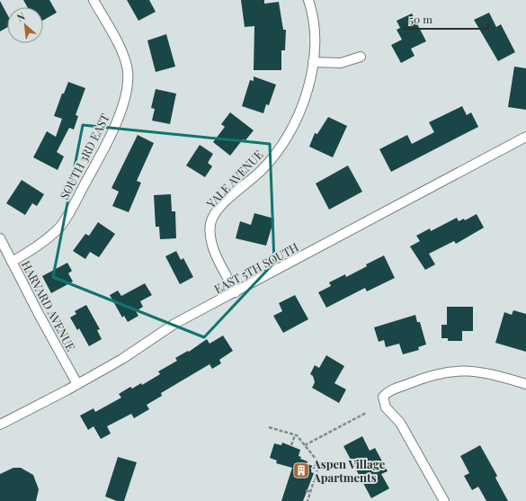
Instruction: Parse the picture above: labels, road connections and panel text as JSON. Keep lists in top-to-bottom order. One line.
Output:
{"streets":{"street":["SOUTH 3RD EAST","YALE AVENUE","EAST 5TH SOUTH","HARVARD AVENUE"]},"crossings":[["SOUTH 3RD EAST","HARVARD AVENUE"],["YALE AVENUE","EAST 5TH SOUTH"],["EAST 5TH SOUTH","HARVARD AVENUE"]],"places":{"building":["Aspen Village Apartments"]},"scale_bar":"50 m","north":"top left"}
